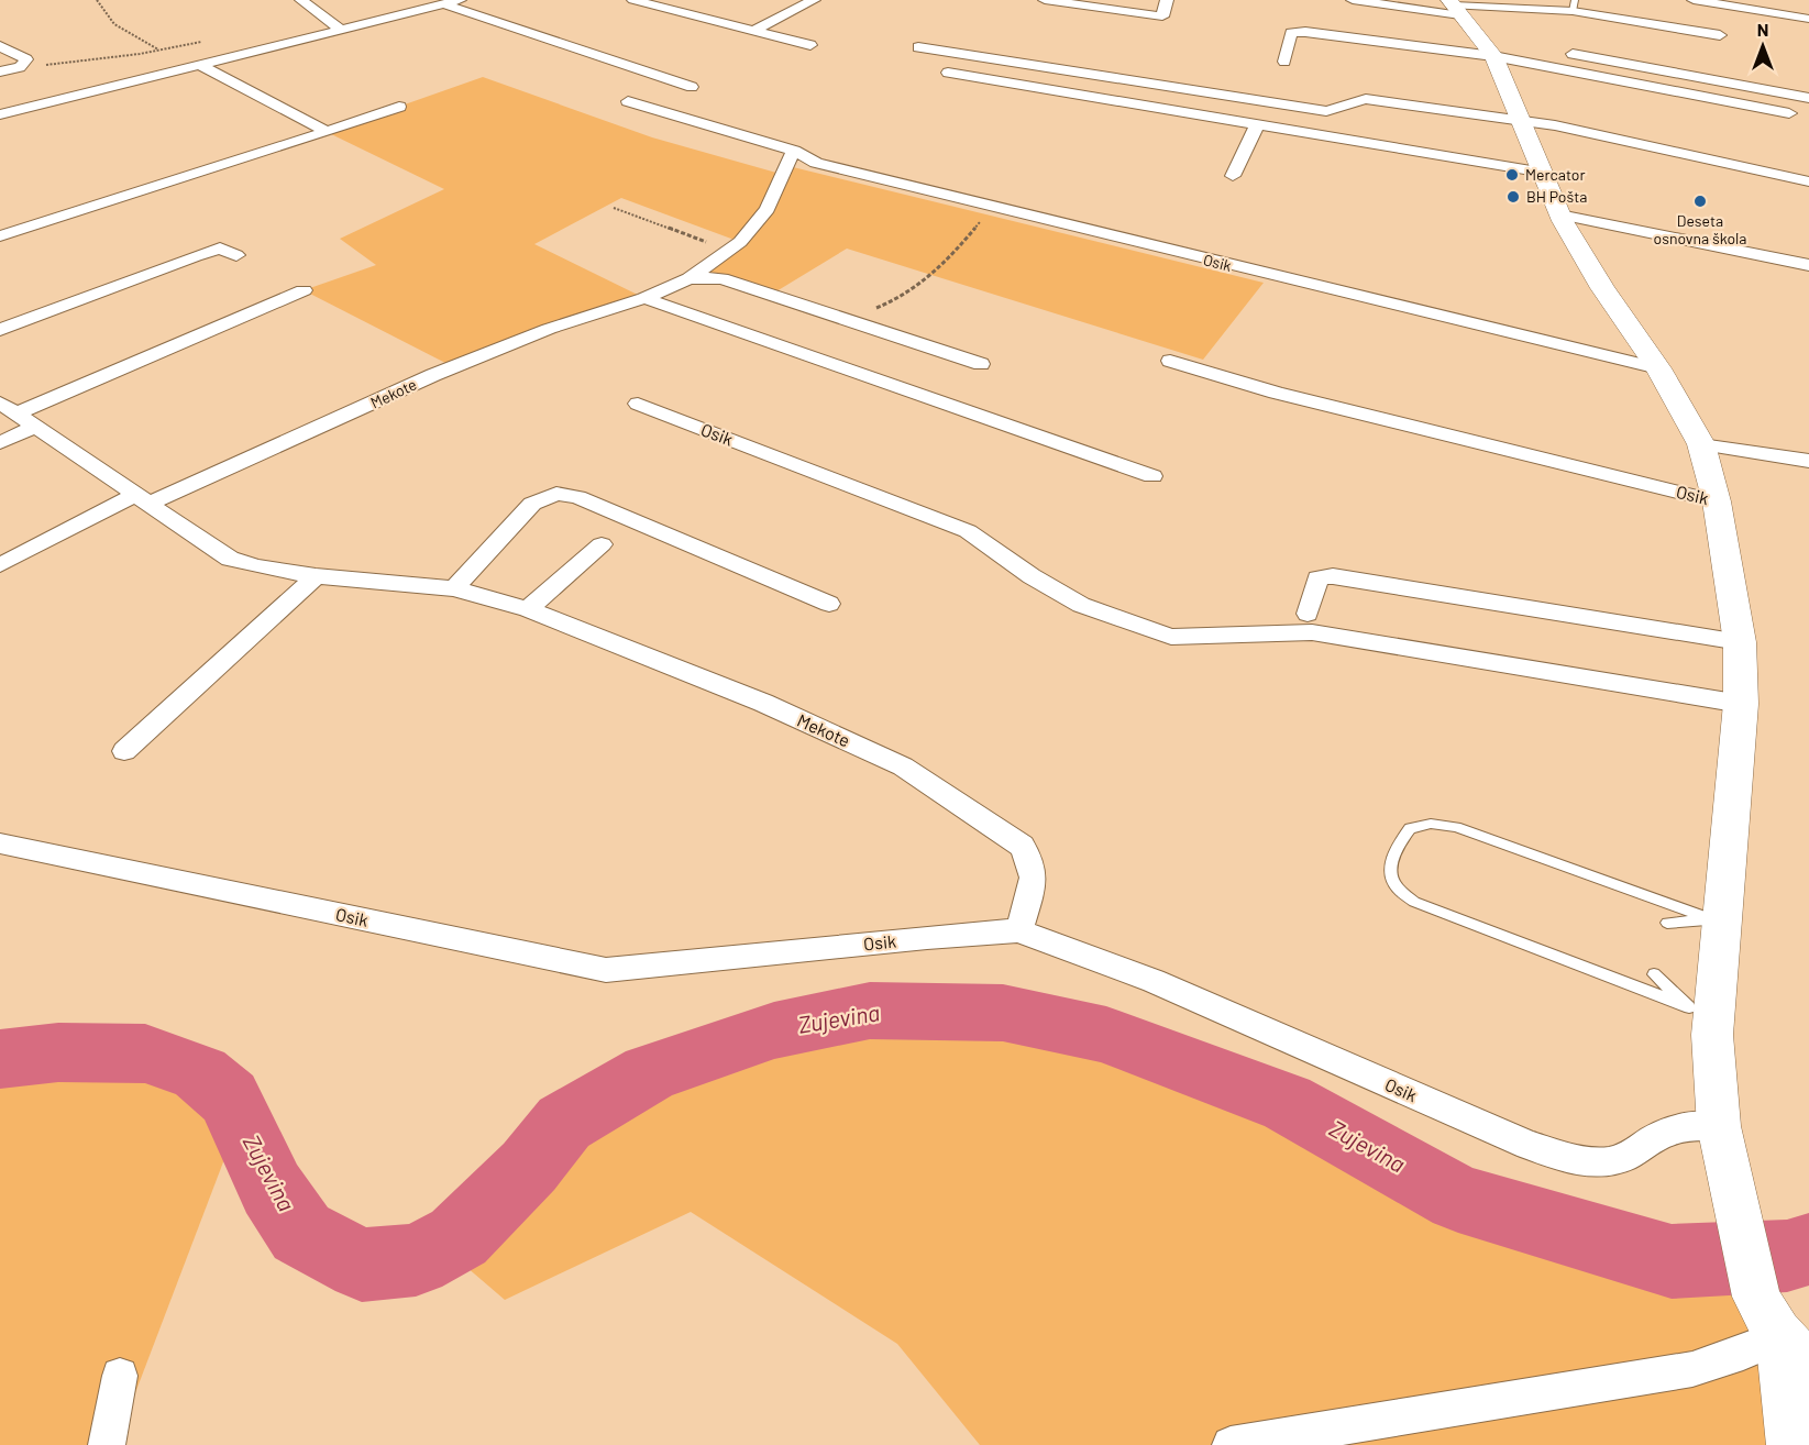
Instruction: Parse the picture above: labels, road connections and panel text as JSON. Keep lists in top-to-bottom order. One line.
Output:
{"streets":{"main road":["Osik"],"street":["Mekote"]},"crossings":[["Osik","Mekote"]],"water":["Zujevina"],"places":["Mercator","BH Pošta","Deseta osnovna škola"],"north":"top"}
